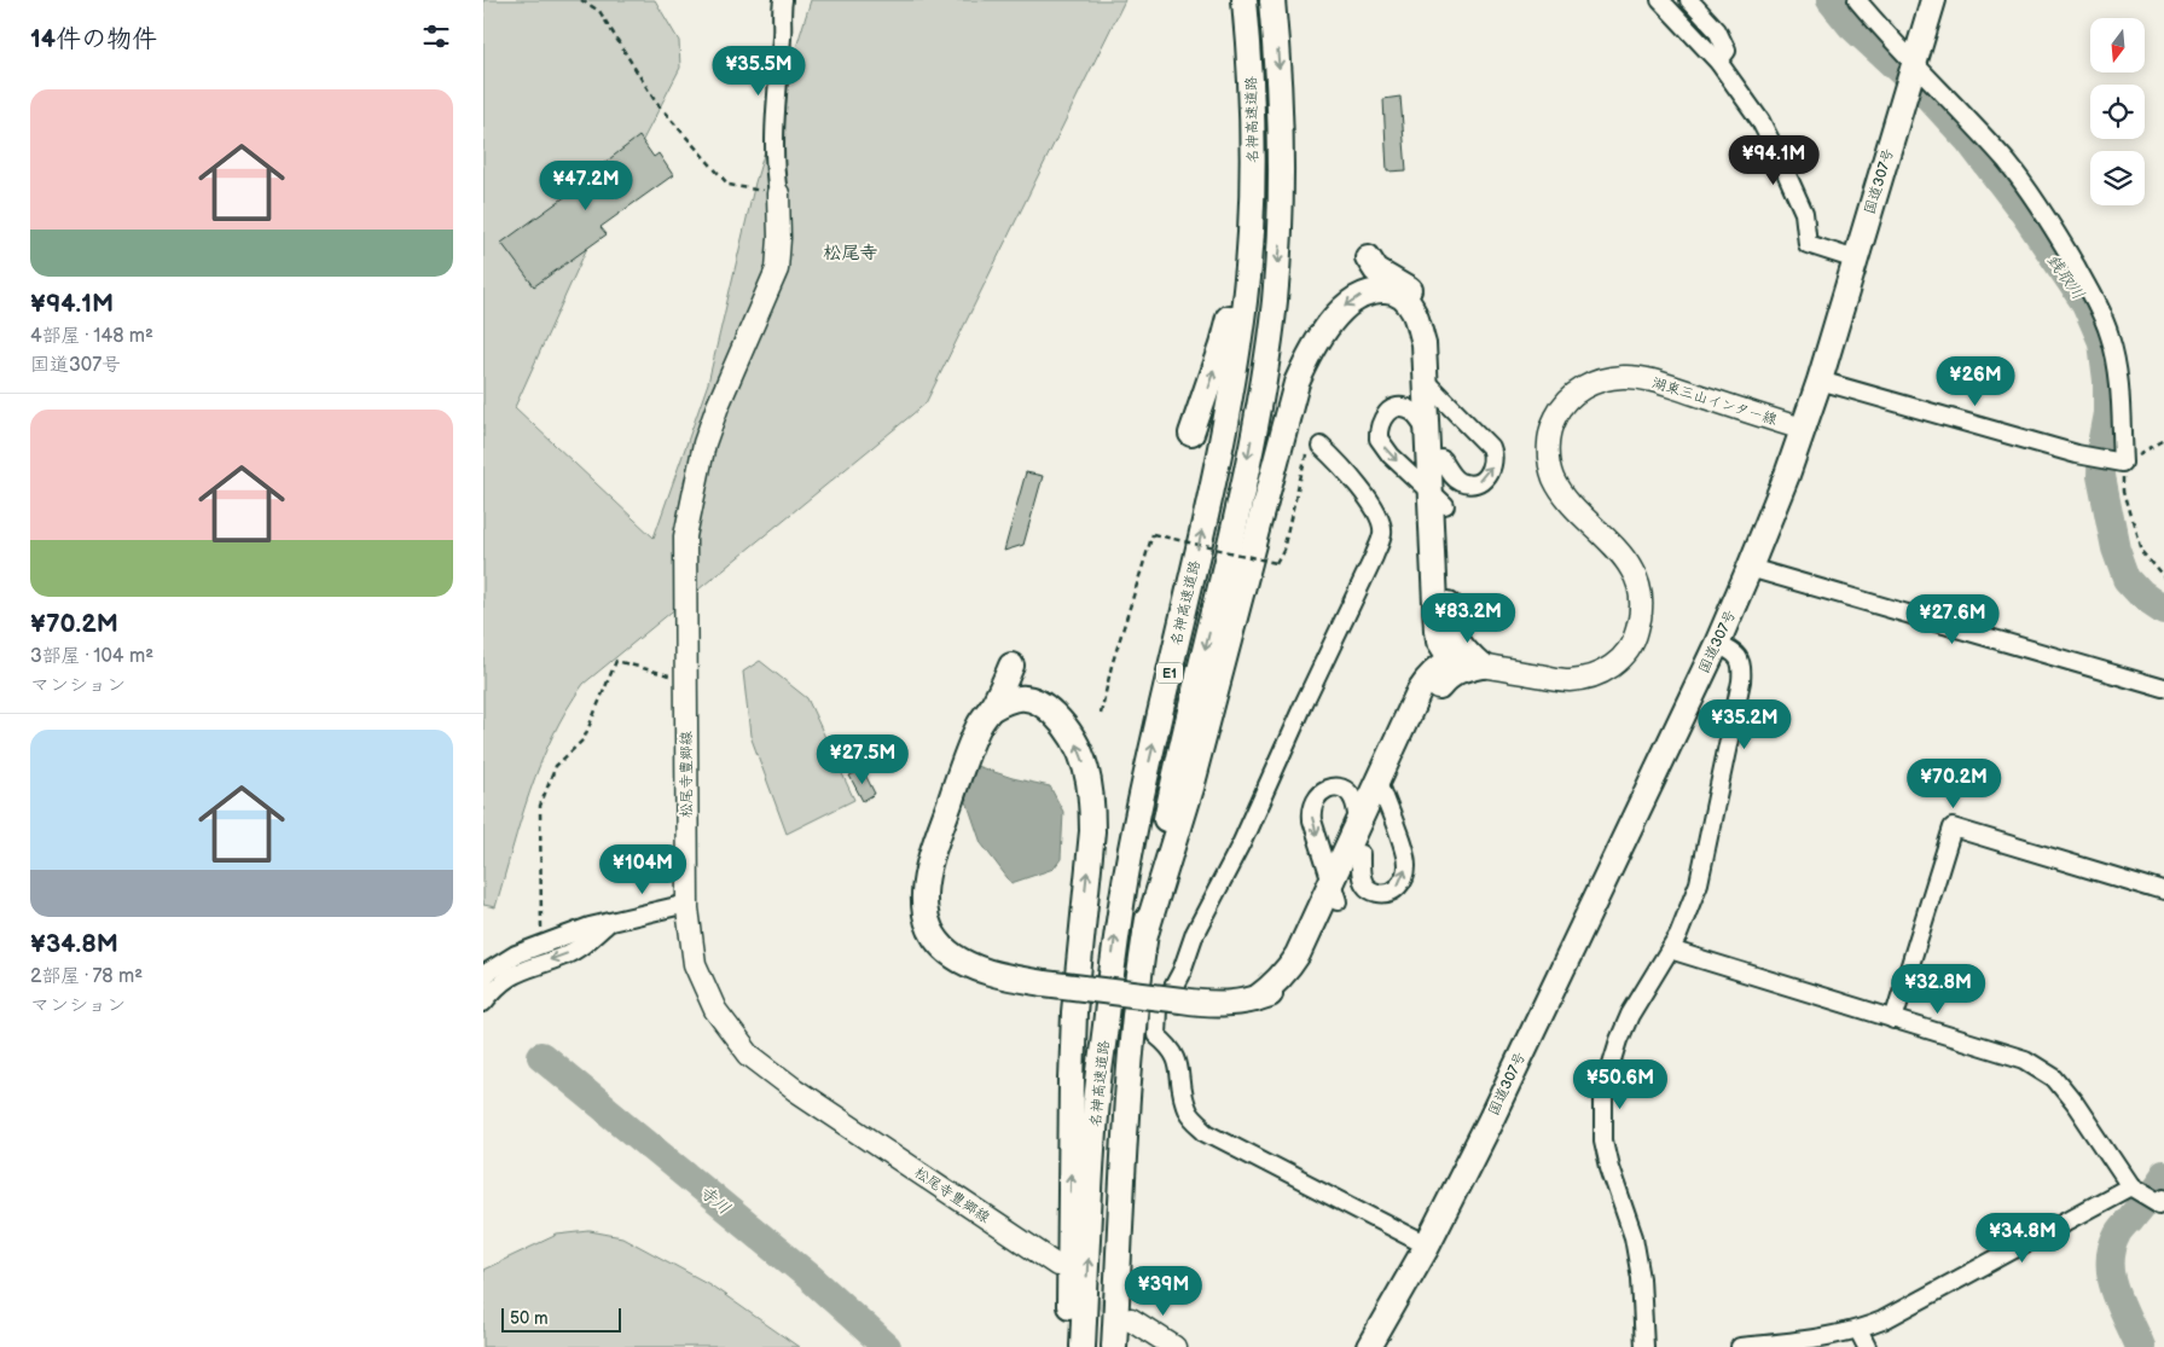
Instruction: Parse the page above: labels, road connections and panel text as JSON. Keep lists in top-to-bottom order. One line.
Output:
{"streets":{"highway":["名神高速道路","国道307号","E1"],"main road":["湖東三山インター線","松尾寺豊郷線"]},"crossings":[["国道307号","湖東三山インター線"]],"districts":["松尾寺"],"water":["銭取川","寺川"],"scale_bar":"50 m","north":"bottom","page":{"heading":"14件の物件","price":["¥35.5M","¥94.1M","¥47.2M","¥26M","¥83.2M","¥27.6M","¥35.2M","¥27.5M","¥70.2M","¥104M","¥32.8M","¥50.6M","¥34.8M","¥39M"],"list":[{"name":"¥94.1M","note":"4部屋 · 148 m² · 国道307号"},{"name":"¥70.2M","note":"3部屋 · 104 m² · マンション"},{"name":"¥34.8M","note":"2部屋 · 78 m² · マンション"}],"scale":"50 m"}}
